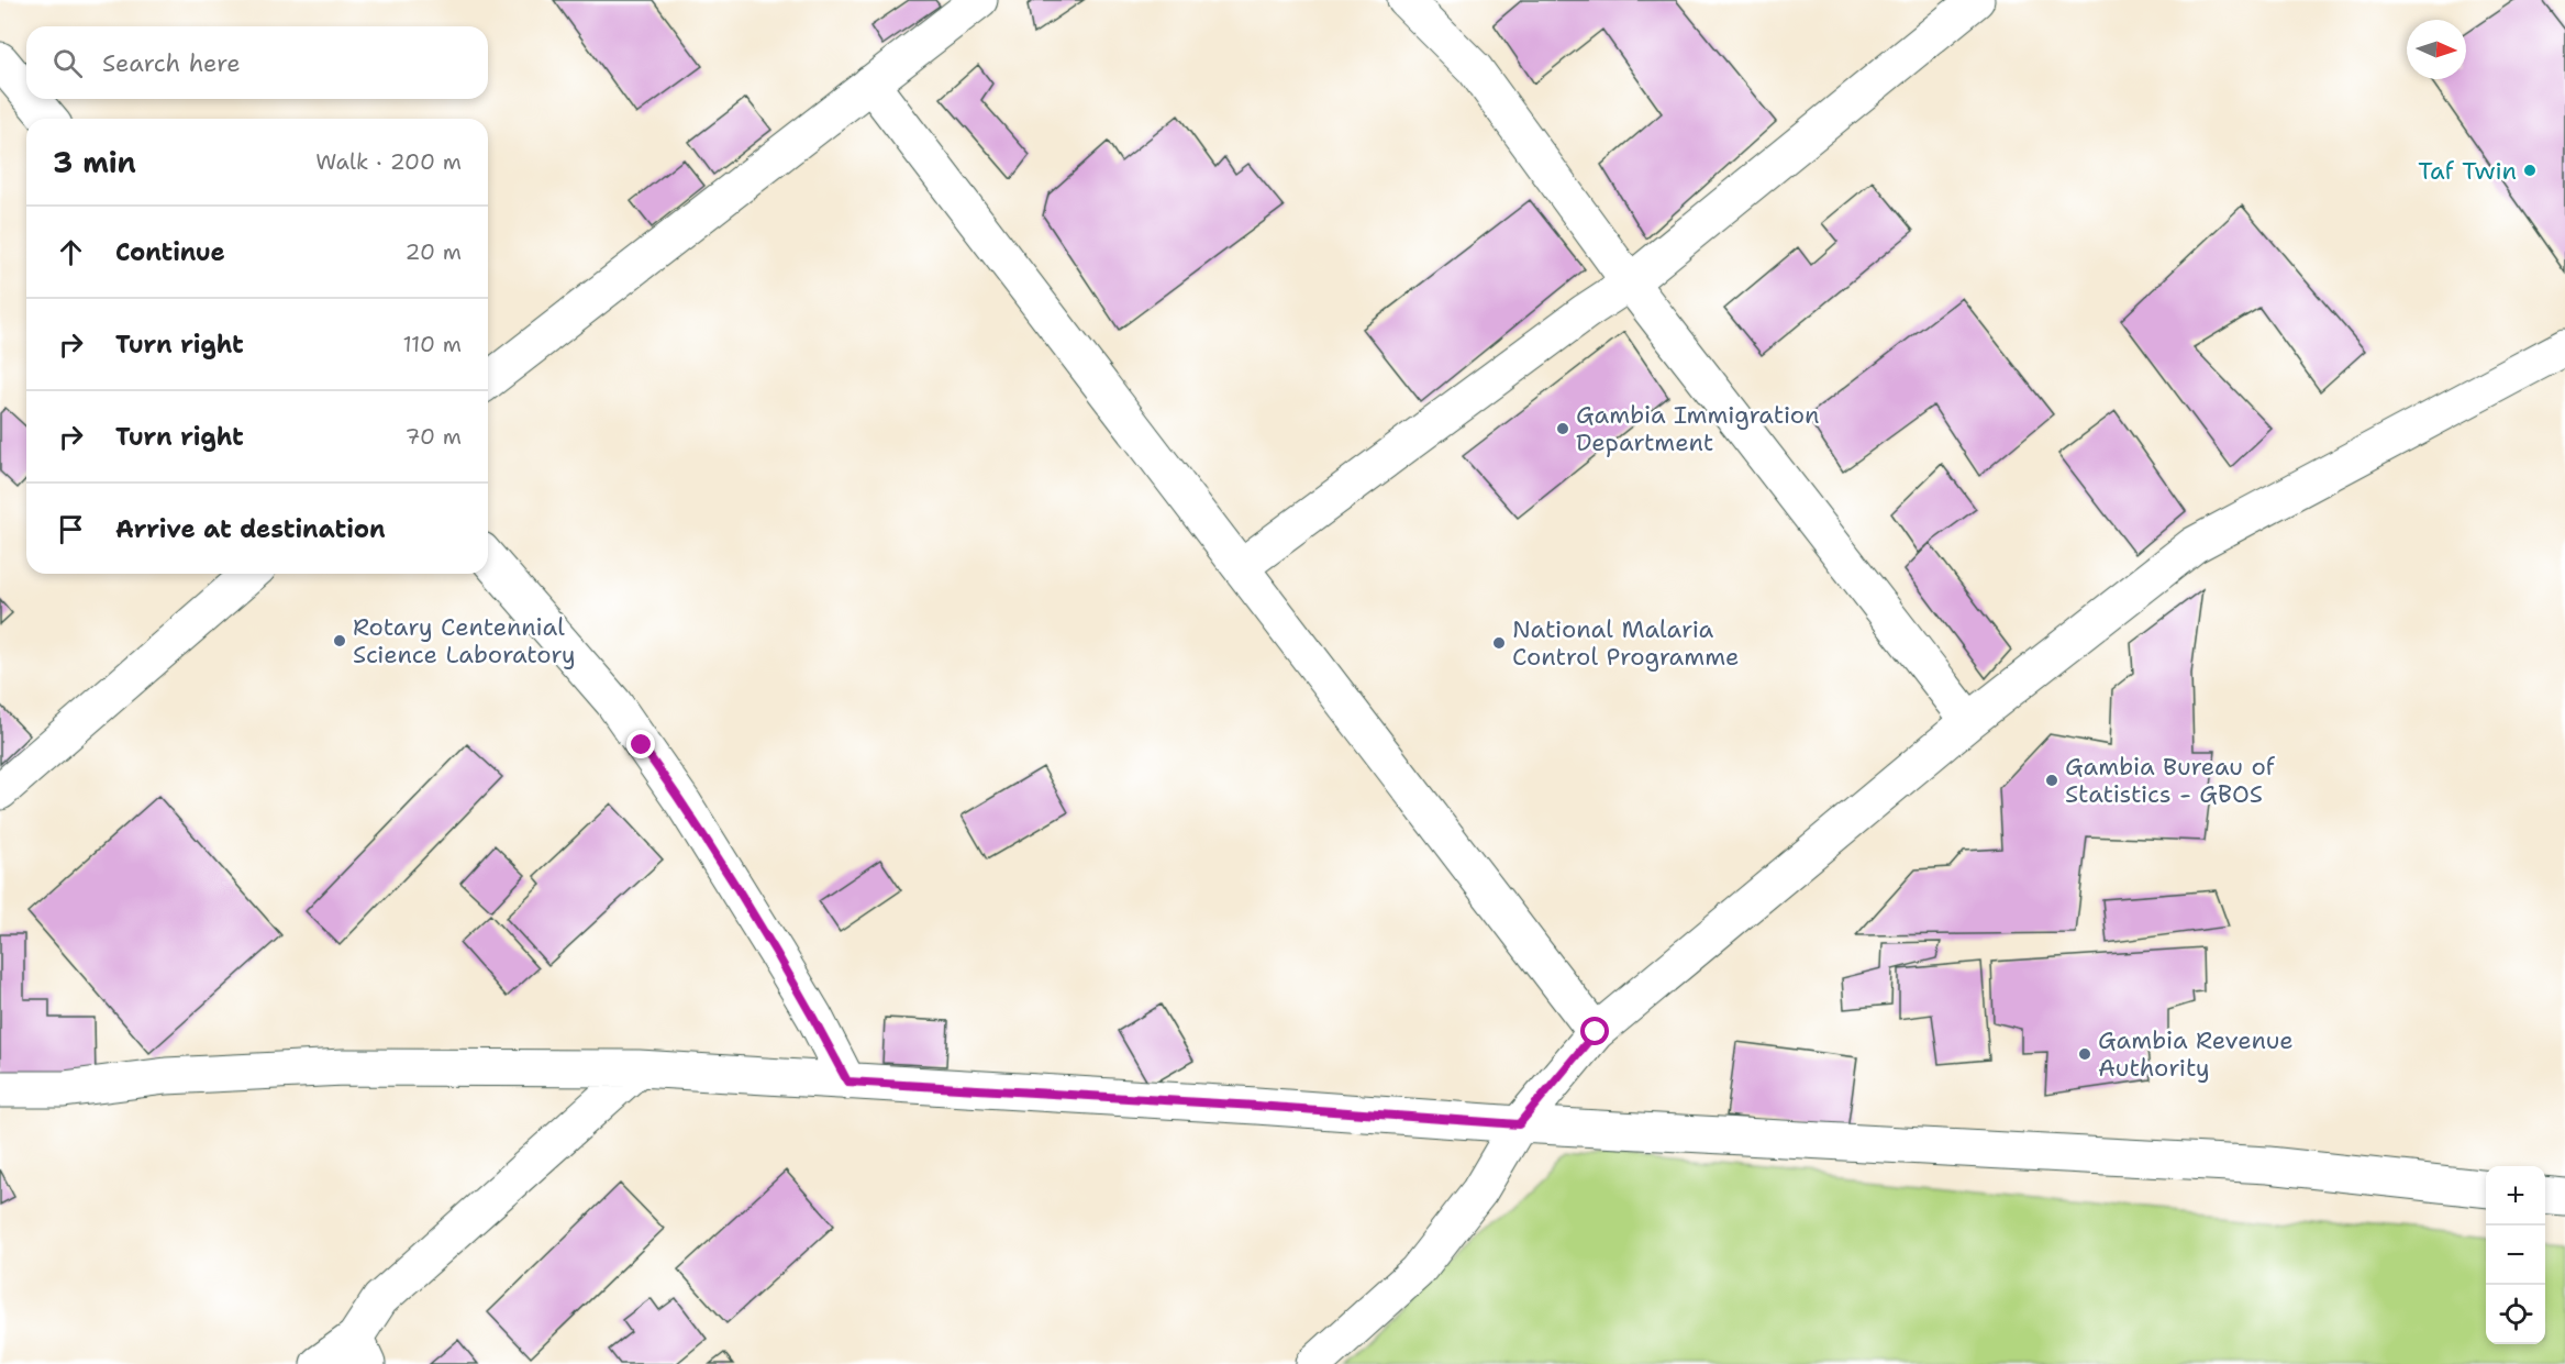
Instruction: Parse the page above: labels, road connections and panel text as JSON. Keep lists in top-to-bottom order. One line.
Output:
{"places":["Taf Twin","Gambia Immigration Department","Rotary Centennial Science Laboratory","National Malaria Control Programme","Gambia Bureau of Statistics - GBOS","Gambia Revenue Authority"],"north":"right","page":{"search":"Search here","heading":["3 min","Walk · 200 m"],"list":[["Continue","20 m"],["Turn right","110 m"],["Turn right","70 m"],"Arrive at destination"],"map_buttons":["+","−"]}}
